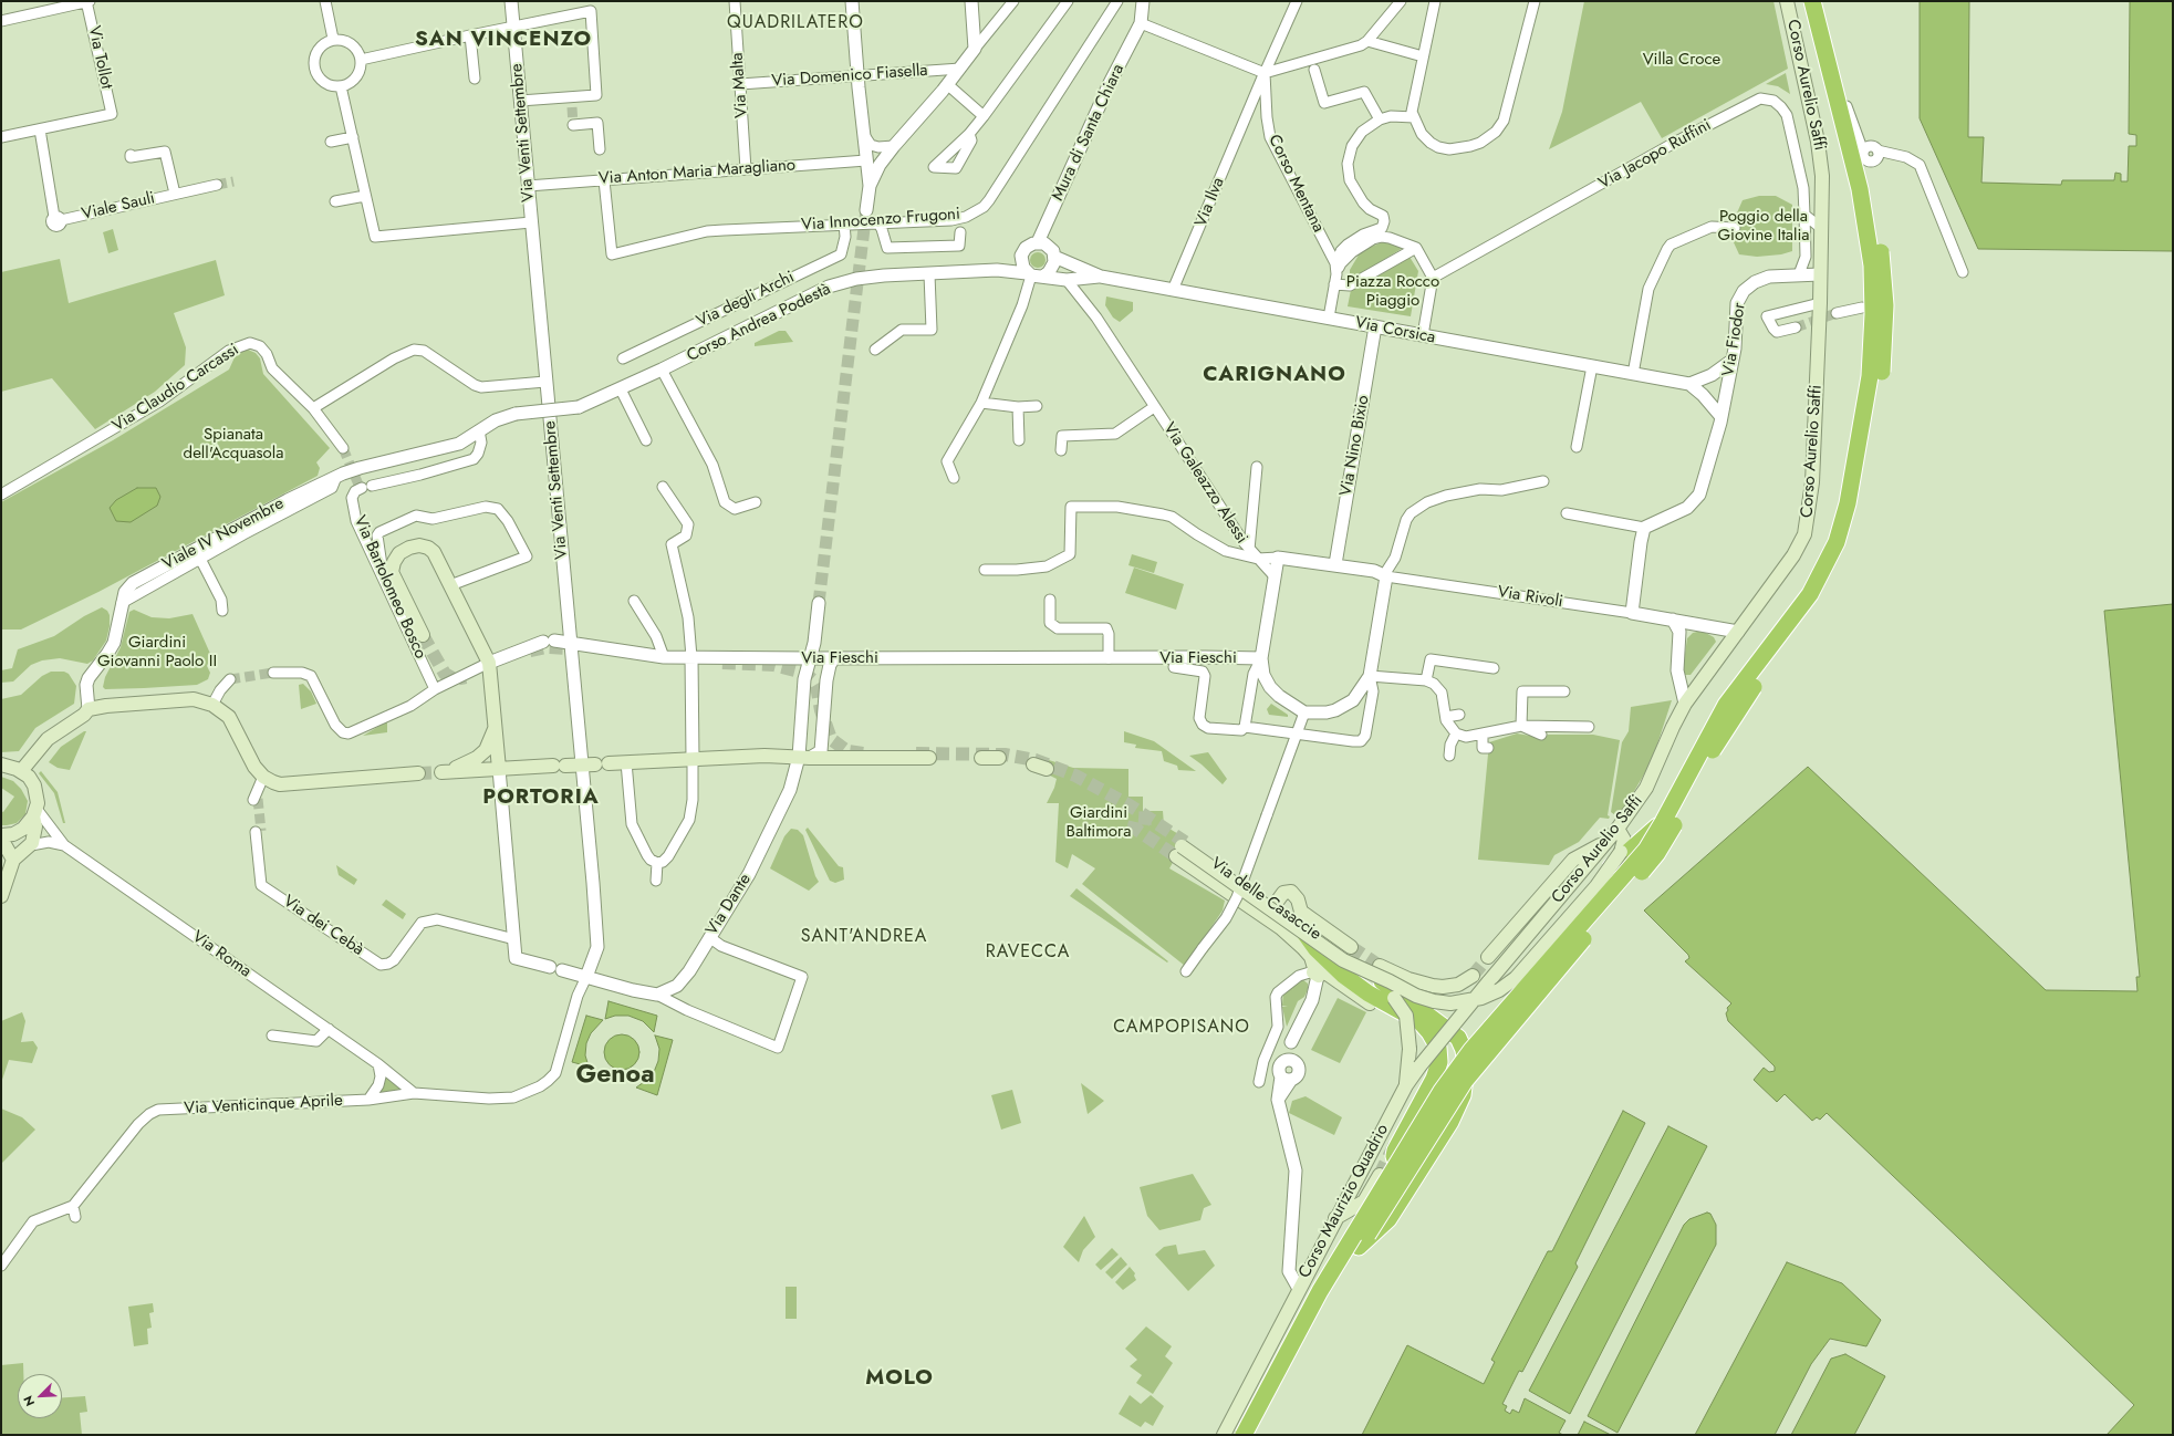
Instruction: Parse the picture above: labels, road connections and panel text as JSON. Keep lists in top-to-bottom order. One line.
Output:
{"streets":{"main road":["Corso Aurelio Saffi","Via delle Casaccie","Corso Maurizio Quadrio"],"street":["Via Tollot","Via Domenico Fiasella","Via Malta","Via Venti Settembre","Mura di Santa Chiara","Via Jacopo Ruffini","Via Anton Maria Maragliano","Corso Mentana","Via Ilva","Viale Sauli","Via Innocenzo Frugoni","Via degli Archi","Corso Andrea Podestà","Via Corsica","Via Fiodor","Via Claudio Carcassi","Via Nino Bixio","Via Galeazzo Alessi","Viale IV Novembre","Via Bartolomeo Bosco","Via Rivoli","Via Fieschi","Via Dante","Via dei Cebà","Via Roma","Via Venticinque Aprile"]},"crossings":[["Via Tollot","Viale Sauli"],["Via Domenico Fiasella","Via Malta"],["Via Malta","Via Anton Maria Maragliano"],["Corso Aurelio Saffi","Via Fiodor"],["Corso Aurelio Saffi","Corso Maurizio Quadrio"],["Via Venti Settembre","Via Anton Maria Maragliano"],["Via Venti Settembre","Via Fieschi"],["Via Venti Settembre","Via Venticinque Aprile"],["Mura di Santa Chiara","Corso Andrea Podestà"],["Via Jacopo Ruffini","Via Fiodor"],["Via Anton Maria Maragliano","Via Innocenzo Frugoni"],["Corso Mentana","Via Ilva"],["Via Ilva","Via Corsica"],["Via Innocenzo Frugoni","Via degli Archi"],["Corso Andrea Podestà","Viale IV Novembre"],["Corso Andrea Podestà","Via Bartolomeo Bosco"],["Via Corsica","Via Nino Bixio"],["Via Nino Bixio","Via Galeazzo Alessi"],["Via Nino Bixio","Via Rivoli"],["Via Nino Bixio","Via Fieschi"],["Via Galeazzo Alessi","Via Rivoli"],["Via Galeazzo Alessi","Via Fieschi"],["Via Rivoli","Via Fieschi"]],"districts":["QUADRILATERO","SAN VINCENZO","CARIGNANO","PORTORIA","SANT'ANDREA","RAVECCA","CAMPOPISANO","Genoa","MOLO"],"parks":["Villa Croce","Poggio della Giovine Italia","Piazza Rocco Piaggio","Spianata dell'Acquasola","Giardini Giovanni Paolo II","Giardini Baltimora"],"north":"bottom left"}
